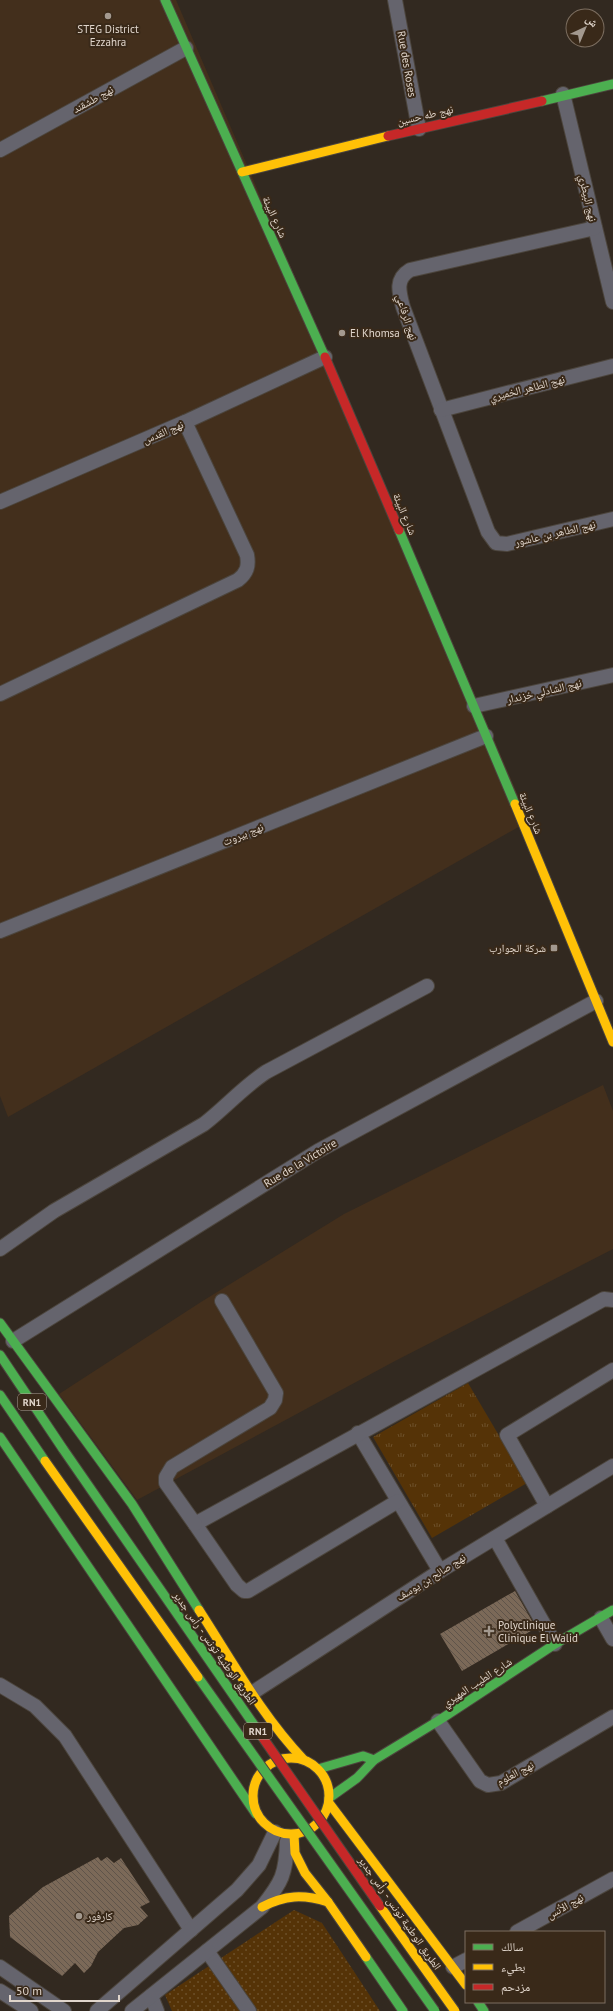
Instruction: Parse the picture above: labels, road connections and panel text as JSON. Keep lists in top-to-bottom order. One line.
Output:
{"streets":{"main road":["نهج طه حسين","شارع البيئة","RN1","الطريق الوطنية تونس - رأس جدير","شارع الطيب المهيري"],"street":["Rue des Roses","نهج طشقند","نهج البيطري","نهج الرفاعي","نهج الطاهر الخميري","نهج القدس","نهج الطاهر بن عاشور","نهج الشادلي خزندار","نهج بيروت","Rue de la Victoire","نهج صالح بن يوسف","نهج العلوم","نهج الأنس"]},"crossings":[["Rue des Roses","نهج طه حسين"],["نهج طشقند","شارع البيئة"],["نهج طه حسين","نهج البيطري"],["نهج طه حسين","شارع البيئة"],["نهج البيطري","نهج الرفاعي"],["شارع البيئة","نهج القدس"],["شارع البيئة","نهج الشادلي خزندار"],["شارع البيئة","نهج بيروت"],["شارع البيئة","Rue de la Victoire"],["نهج الرفاعي","نهج الطاهر الخميري"],["نهج الرفاعي","نهج الطاهر بن عاشور"],["شارع الطيب المهيري","نهج العلوم"]],"places":{"other":["STEG District Ezzahra","El Khomsa","كارفور"],"transit":["شركة الجوارب"],"health":["Polyclinique Clinique El Walid"]},"legend":["سالك","بطيء","مزدحم"],"scale_bar":"50 m","north":"top right"}
